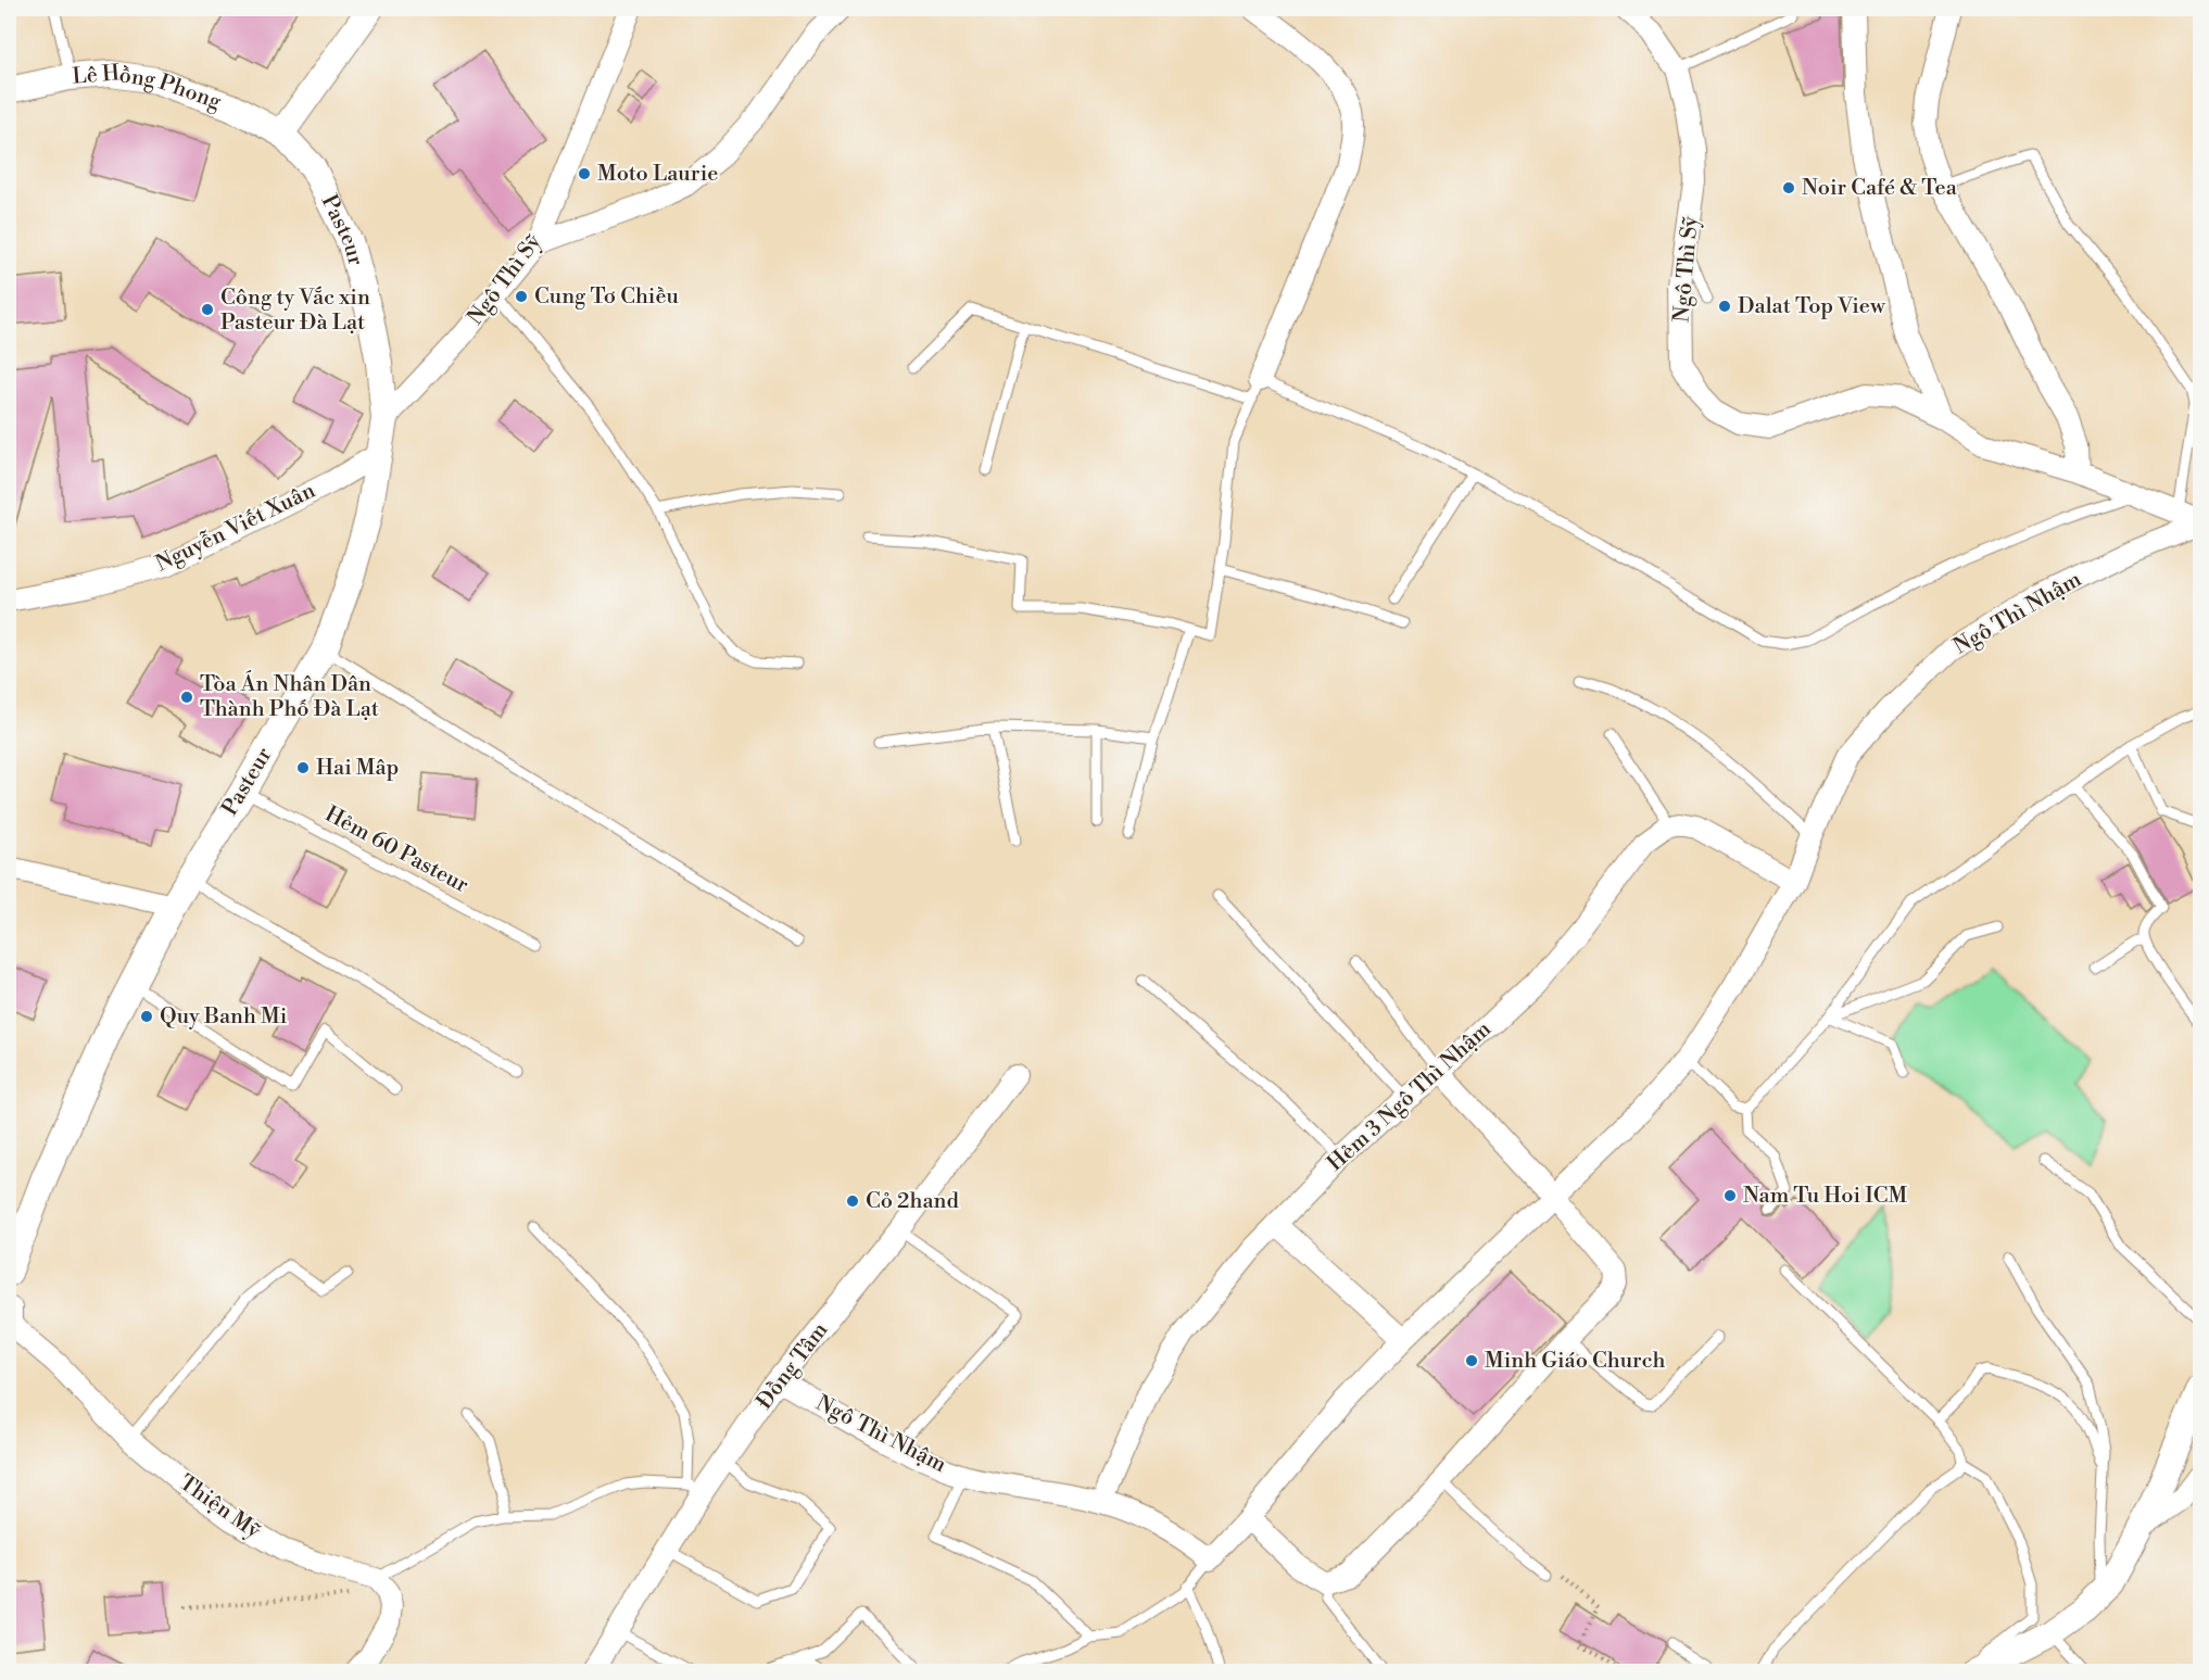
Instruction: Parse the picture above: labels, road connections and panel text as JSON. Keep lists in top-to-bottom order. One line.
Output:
{"streets":{"street":["Lê Hồng Phong","Pasteur","Ngô Thì Sỹ","Nguyễn Viết Xuân","Ngô Thì Nhậm","Hẻm 3 Ngô Thì Nhậm","Đồng Tâm","Thiện Mỹ"],"lane":["Hẻm 60 Pasteur"]},"crossings":[["Lê Hồng Phong","Pasteur"],["Pasteur","Ngô Thì Sỹ"],["Pasteur","Nguyễn Viết Xuân"],["Pasteur","Hẻm 60 Pasteur"],["Ngô Thì Sỹ","Ngô Thì Nhậm"],["Ngô Thì Nhậm","Hẻm 3 Ngô Thì Nhậm"],["Ngô Thì Nhậm","Đồng Tâm"]],"places":["Moto Laurie","Noir Café & Tea","Cung Tơ Chiều","Dalat Top View","Công ty Vắc xin Pasteur Đà Lạt","Tòa Án Nhân Dân Thành Phố Đà Lạt","Hai Mâp","Quy Banh Mi","Nam Tu Hoi ICM","Cỏ 2hand","Minh Giáo Church"]}
